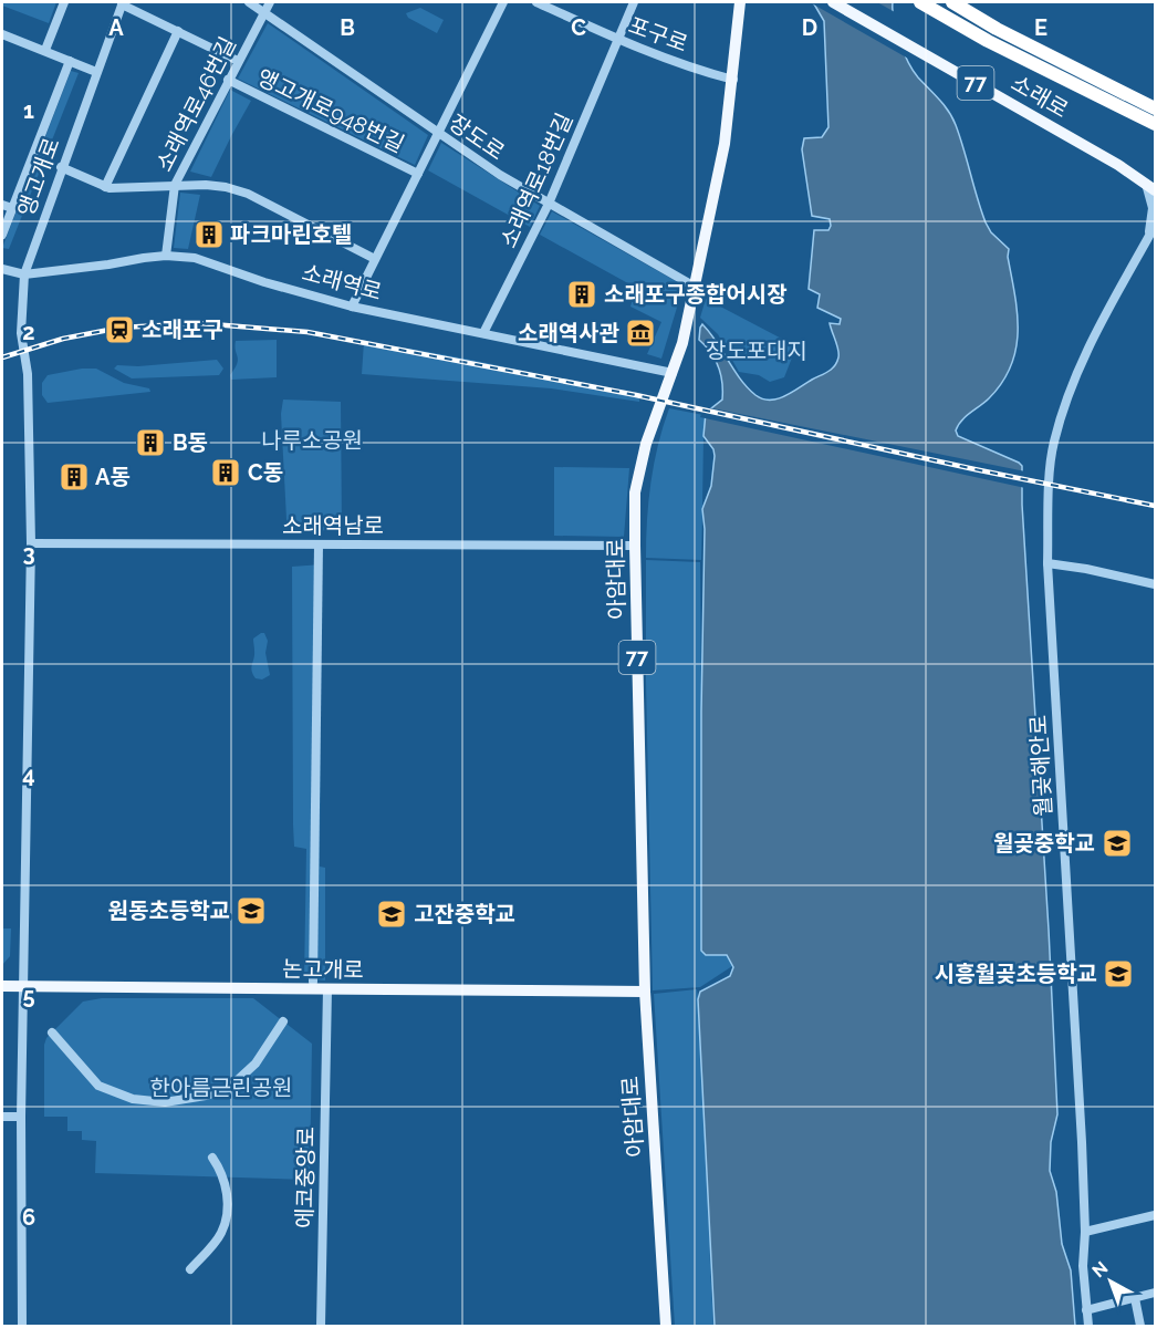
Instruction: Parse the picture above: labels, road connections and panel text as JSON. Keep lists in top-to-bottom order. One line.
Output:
{"streets":{"main road":["77","소래로","아암대로","논고개로"],"street":["포구로","소래역로46번길","앵고개로948번길","장도로","앵고개로","소래역로18번길","소래역로","소래역남로","월곶해안로","에코중앙로"]},"crossings":[["포구로","소래역로18번길"],["포구로","아암대로"],["소래역로46번길","앵고개로948번길"],["소래역로46번길","장도로"],["소래역로46번길","소래역로"],["앵고개로948번길","앵고개로"],["장도로","소래역로18번길"],["장도로","아암대로"],["앵고개로","소래역로"],["앵고개로","소래역남로"],["앵고개로","논고개로"],["소래역로18번길","소래역로"],["소래역로","아암대로"],["소래역남로","아암대로"],["아암대로","논고개로"],["논고개로","에코중앙로"]],"parks":["장도포대지","나루소공원","한아름근린공원"],"places":{"building":["파크마린호텔","소래포구종합어시장","B동","C동","A동"],"station":["소래포구"],"museum":["소래역사관"],"school or university":["월곶중학교","원동초등학교","고잔중학교","시흥월곶초등학교"]},"north":"top left","grid":{"columns":["A","B","C","D","E"],"rows":["1","2","3","4","5","6"]}}
